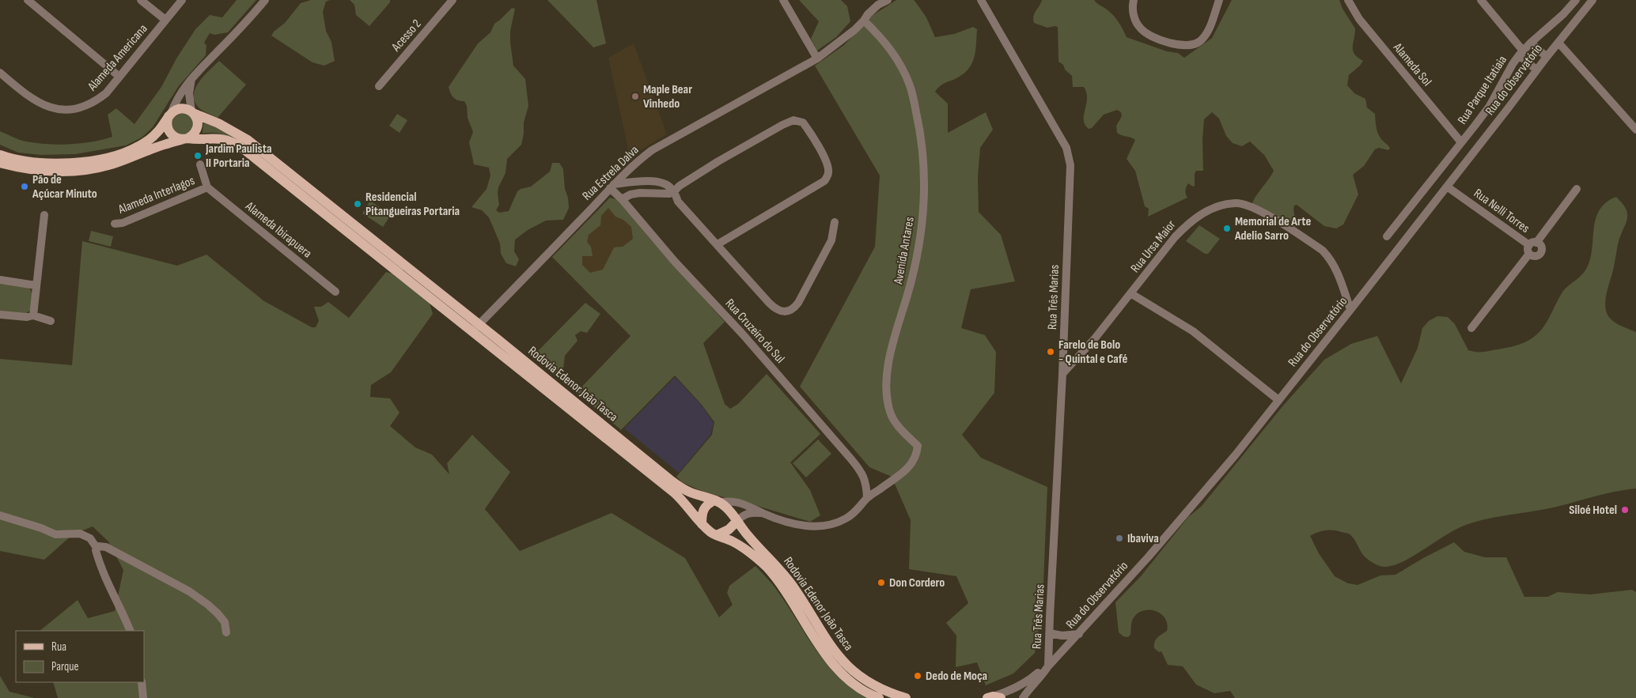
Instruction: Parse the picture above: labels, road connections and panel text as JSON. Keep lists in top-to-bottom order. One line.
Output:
{"streets":{"main road":["Rodovia Edenor João Tasca"],"street":["Acesso 2","Alameda Americana","Alameda Sol","Rua do Observatório","Rua Parque Itatiaia","Rua Estrela Dalva","Alameda Interlagos","Rua Nelli Torres","Alameda Ibirapuera","Rua Ursa Maior","Avenida Antares","Rua Três Marias","Rua Cruzeiro do Sul"]},"crossings":[["Alameda Sol","Rua Parque Itatiaia"],["Rua do Observatório","Rua Nelli Torres"],["Rua do Observatório","Rua Ursa Maior"],["Rua do Observatório","Rua Três Marias"],["Rua Estrela Dalva","Avenida Antares"],["Rua Estrela Dalva","Rua Cruzeiro do Sul"],["Rua Estrela Dalva","Rodovia Edenor João Tasca"],["Alameda Interlagos","Alameda Ibirapuera"],["Rua Ursa Maior","Rua Três Marias"],["Avenida Antares","Rua Cruzeiro do Sul"]],"places":["Maple Bear Vinhedo","Jardim Paulista II Portaria","Pão de Açúcar Minuto","Residencial Pitangueiras Portaria","Memorial de Arte Adelio Sarro","Farelo de Bolo - Quintal e Café","Siloé Hotel","Ibaviva","Don Cordero","Dedo de Moça"],"legend":["Rua","Parque"]}
